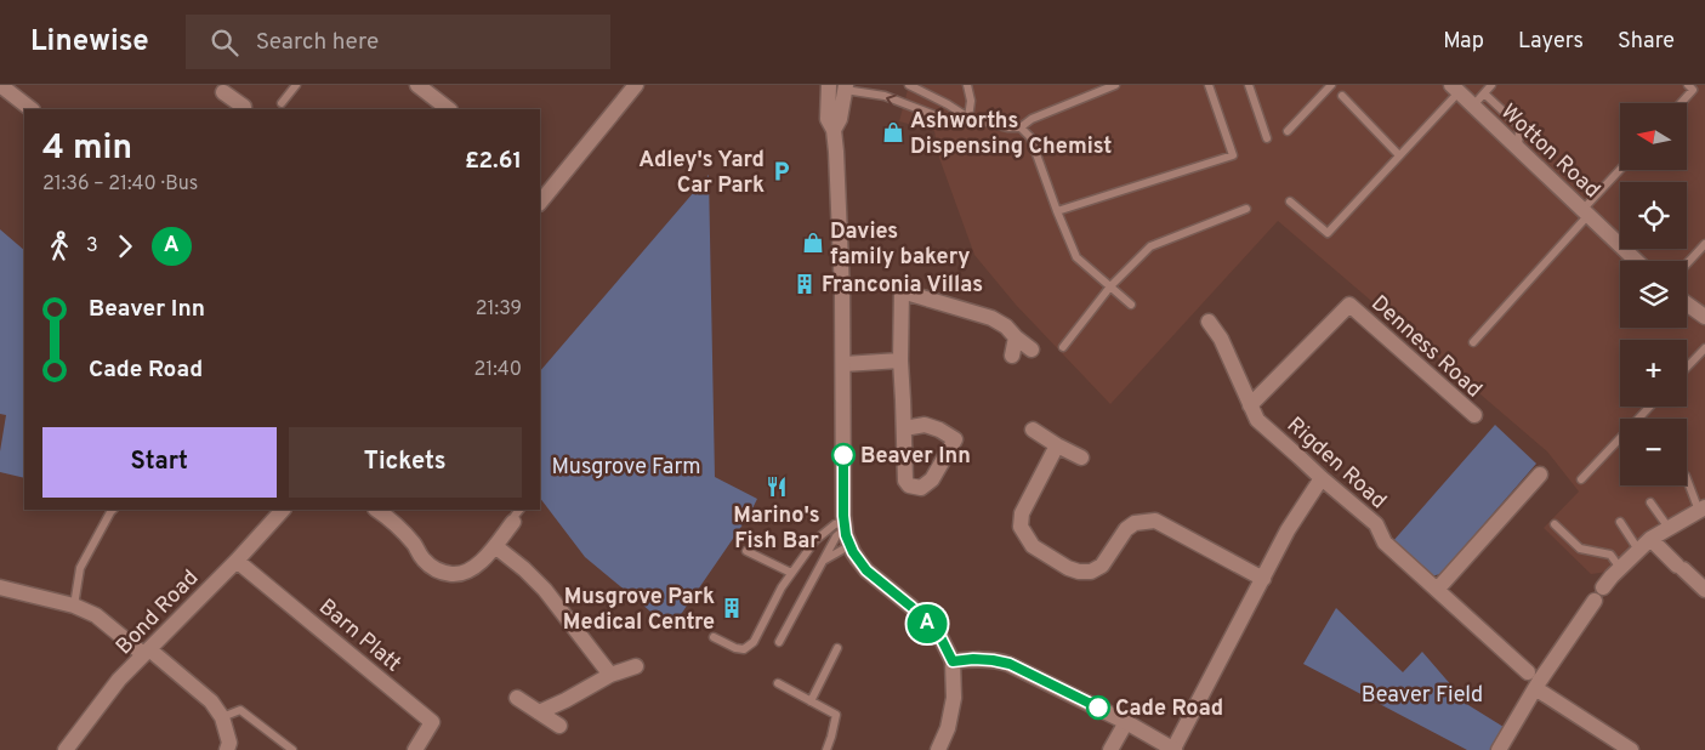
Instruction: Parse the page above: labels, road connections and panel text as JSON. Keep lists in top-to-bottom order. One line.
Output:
{"streets":{"street":["Wotton Road","Denness Road","Rigden Road","Bond Road","Barn Platt"]},"crossings":[["Denness Road","Rigden Road"],["Bond Road","Barn Platt"]],"parks":["Musgrove Farm","Beaver Field"],"places":{"shop":["Ashworths Dispensing Chemist","Davies family bakery"],"parking":["Adley's Yard Car Park"],"building":["Franconia Villas","Musgrove Park Medical Centre"],"other":["Beaver Inn","Cade Road"],"restaurant":["Marino's Fish Bar"]},"lines":["bus line A"],"north":"left","page":{"header":"Linewise","search":"Search here","nav":["Map","Layers","Share"],"on_map":"A","map_buttons":["+","−"],"heading":["4 min","21:36 – 21:40 · Bus","£2.61"],"legs":["3","A"],"list":[{"name":"Beaver Inn","value":"21:39"},{"name":"Cade Road","value":"21:40"}],"buttons":["Start","Tickets"]}}
